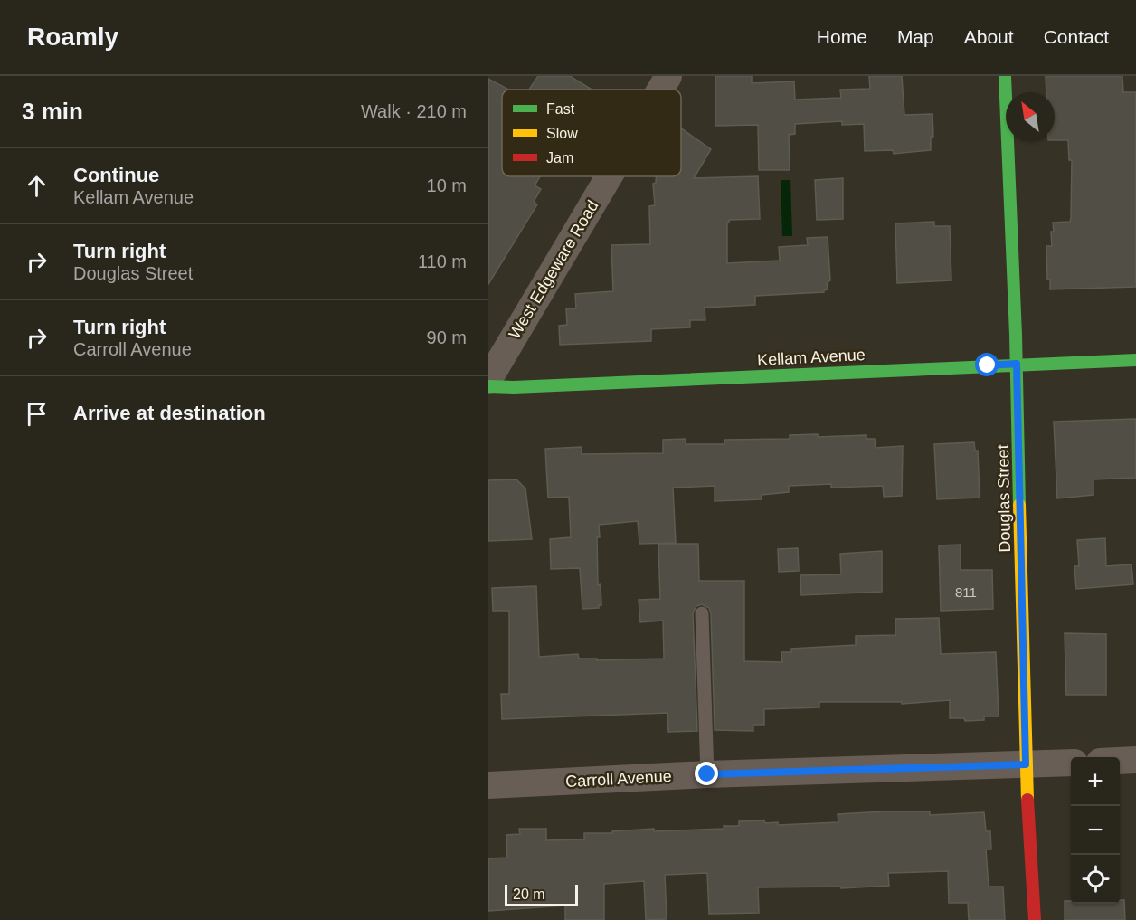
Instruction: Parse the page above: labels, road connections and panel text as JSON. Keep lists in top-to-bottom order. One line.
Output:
{"streets":{"street":["West Edgeware Road","Kellam Avenue","Douglas Street","Carroll Avenue"]},"crossings":[["Kellam Avenue","Douglas Street"],["Douglas Street","Carroll Avenue"]],"house_numbers":["811"],"legend":["Fast","Slow","Jam"],"scale_bar":"20 m","north":"top left","page":{"header":"Roamly","nav":["Home","Map","About","Contact"],"heading":["3 min","Walk · 210 m"],"list":[["Continue","Kellam Avenue","10 m"],["Turn right","Douglas Street","110 m"],["Turn right","Carroll Avenue","90 m"],"Arrive at destination"],"map_buttons":["+","−"],"scale":"20 m"}}
